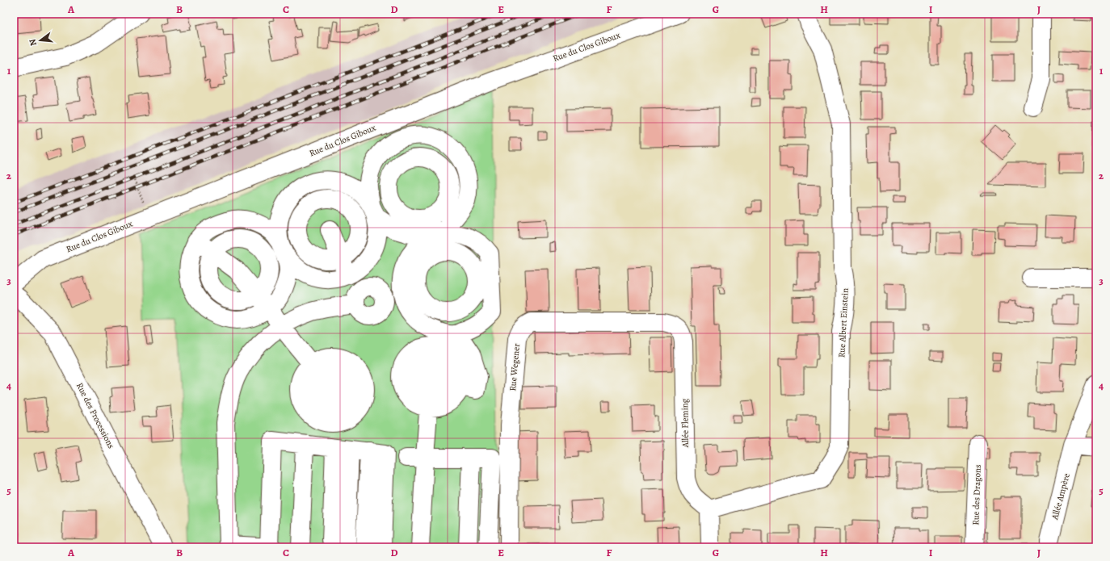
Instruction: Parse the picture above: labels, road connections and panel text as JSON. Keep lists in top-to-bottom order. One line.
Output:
{"streets":{"street":["Rue du Clos Giboux","Rue Albert Einstein","Rue Wegener","Rue des Processions","Allée Fleming","Rue des Dragons","Allée Ampère"]},"crossings":[["Rue Albert Einstein","Allée Fleming"],["Rue Wegener","Allée Fleming"]],"north":"left","grid":{"columns":["A","B","C","D","E","F","G","H","I","J"],"rows":["1","2","3","4","5"]}}
